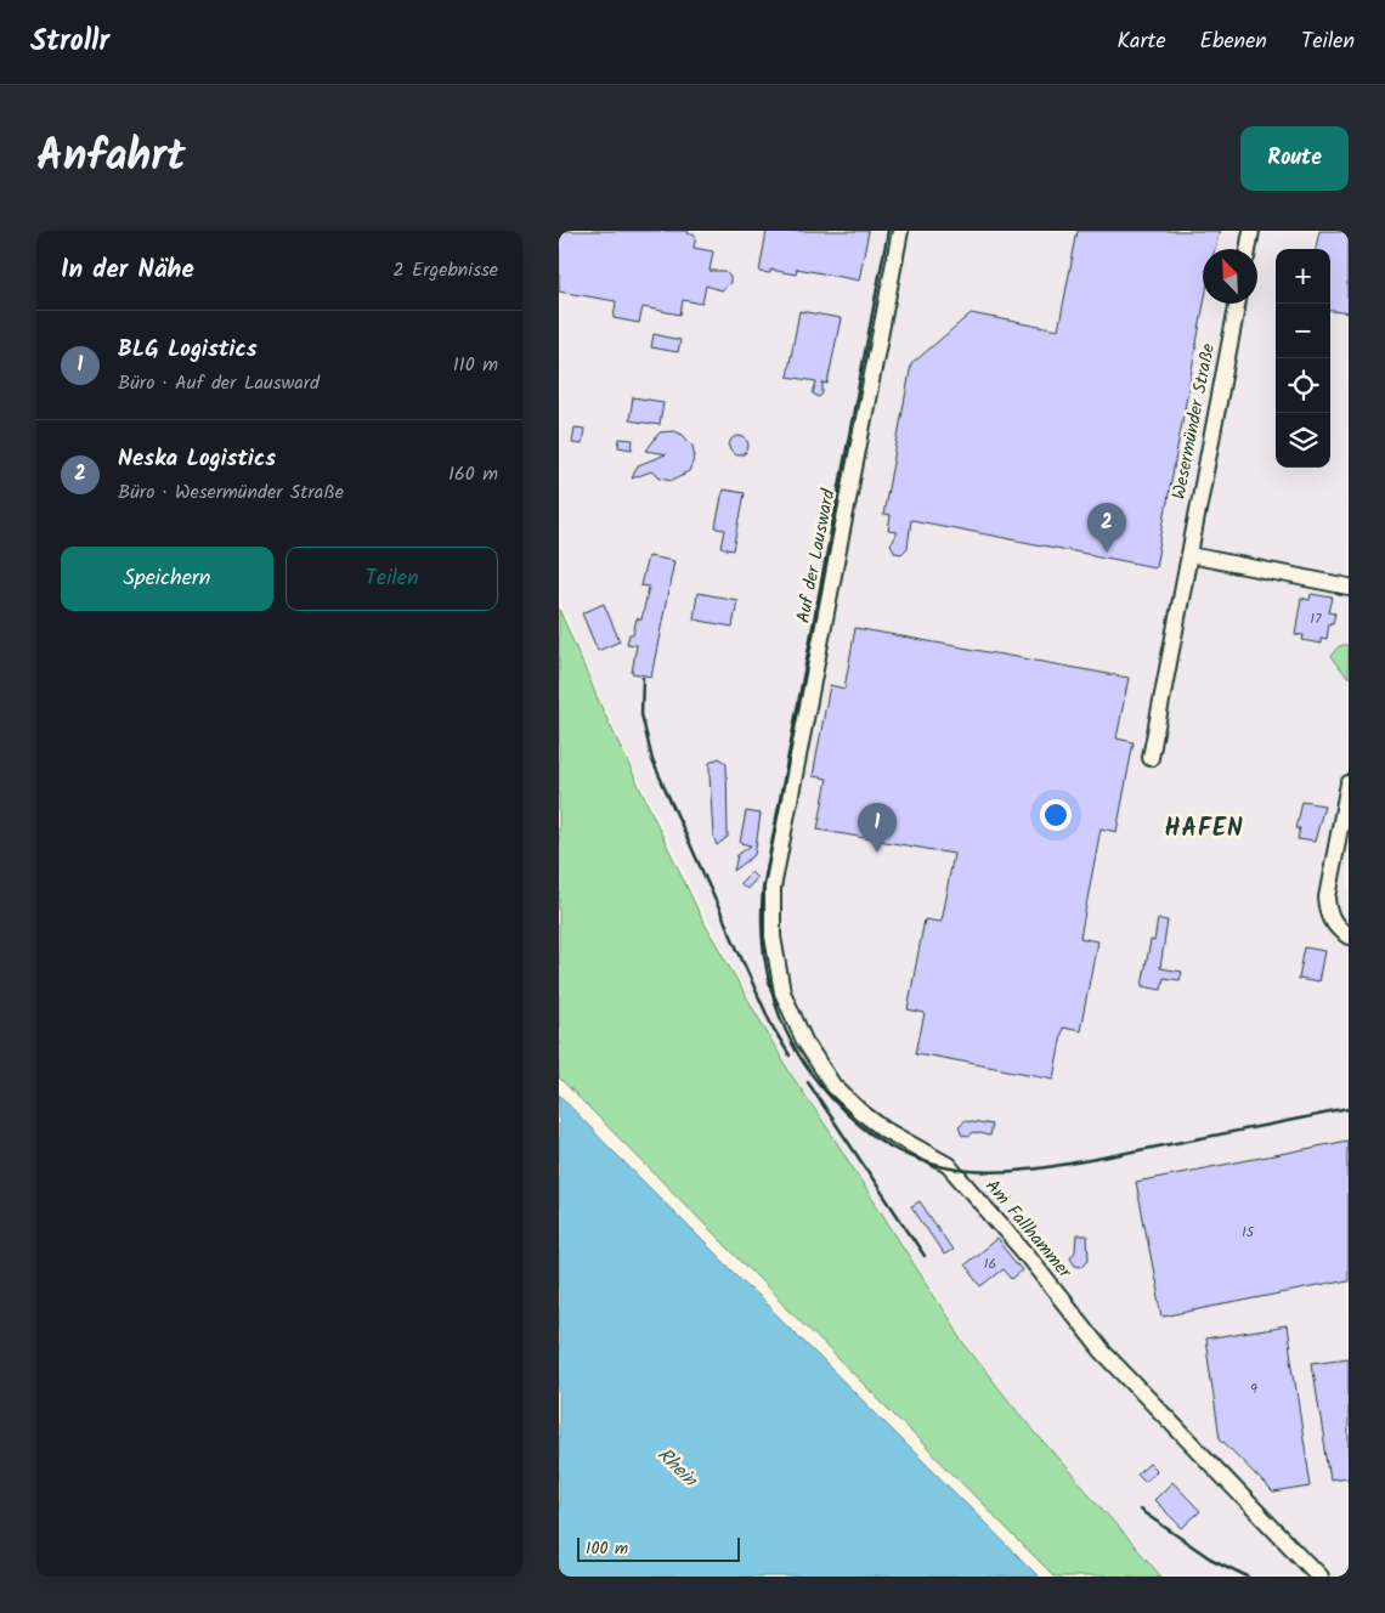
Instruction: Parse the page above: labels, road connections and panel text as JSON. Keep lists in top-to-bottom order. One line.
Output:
{"streets":{"street":["Wesermünder Straße","Auf der Lausward","Am Fallhammer"]},"crossings":[["Auf der Lausward","Am Fallhammer"]],"districts":["HAFEN"],"water":["Rhein"],"house_numbers":["17","15","16","9"],"scale_bar":"100 m","north":"top left","page":{"header":"Strollr","nav":["Karte","Ebenen","Teilen"],"title":"Anfahrt","buttons":["Route",["Speichern","Teilen"]],"heading":["In der Nähe","2 Ergebnisse"],"map_buttons":["+","−"],"list":[{"mark":"1","name":"BLG Logistics","note":"Büro · Auf der Lausward","value":"110 m"},{"mark":"2","name":"Neska Logistics","note":"Büro · Wesermünder Straße","value":"160 m"}],"pins":["2","1"],"scale":"100 m"}}
